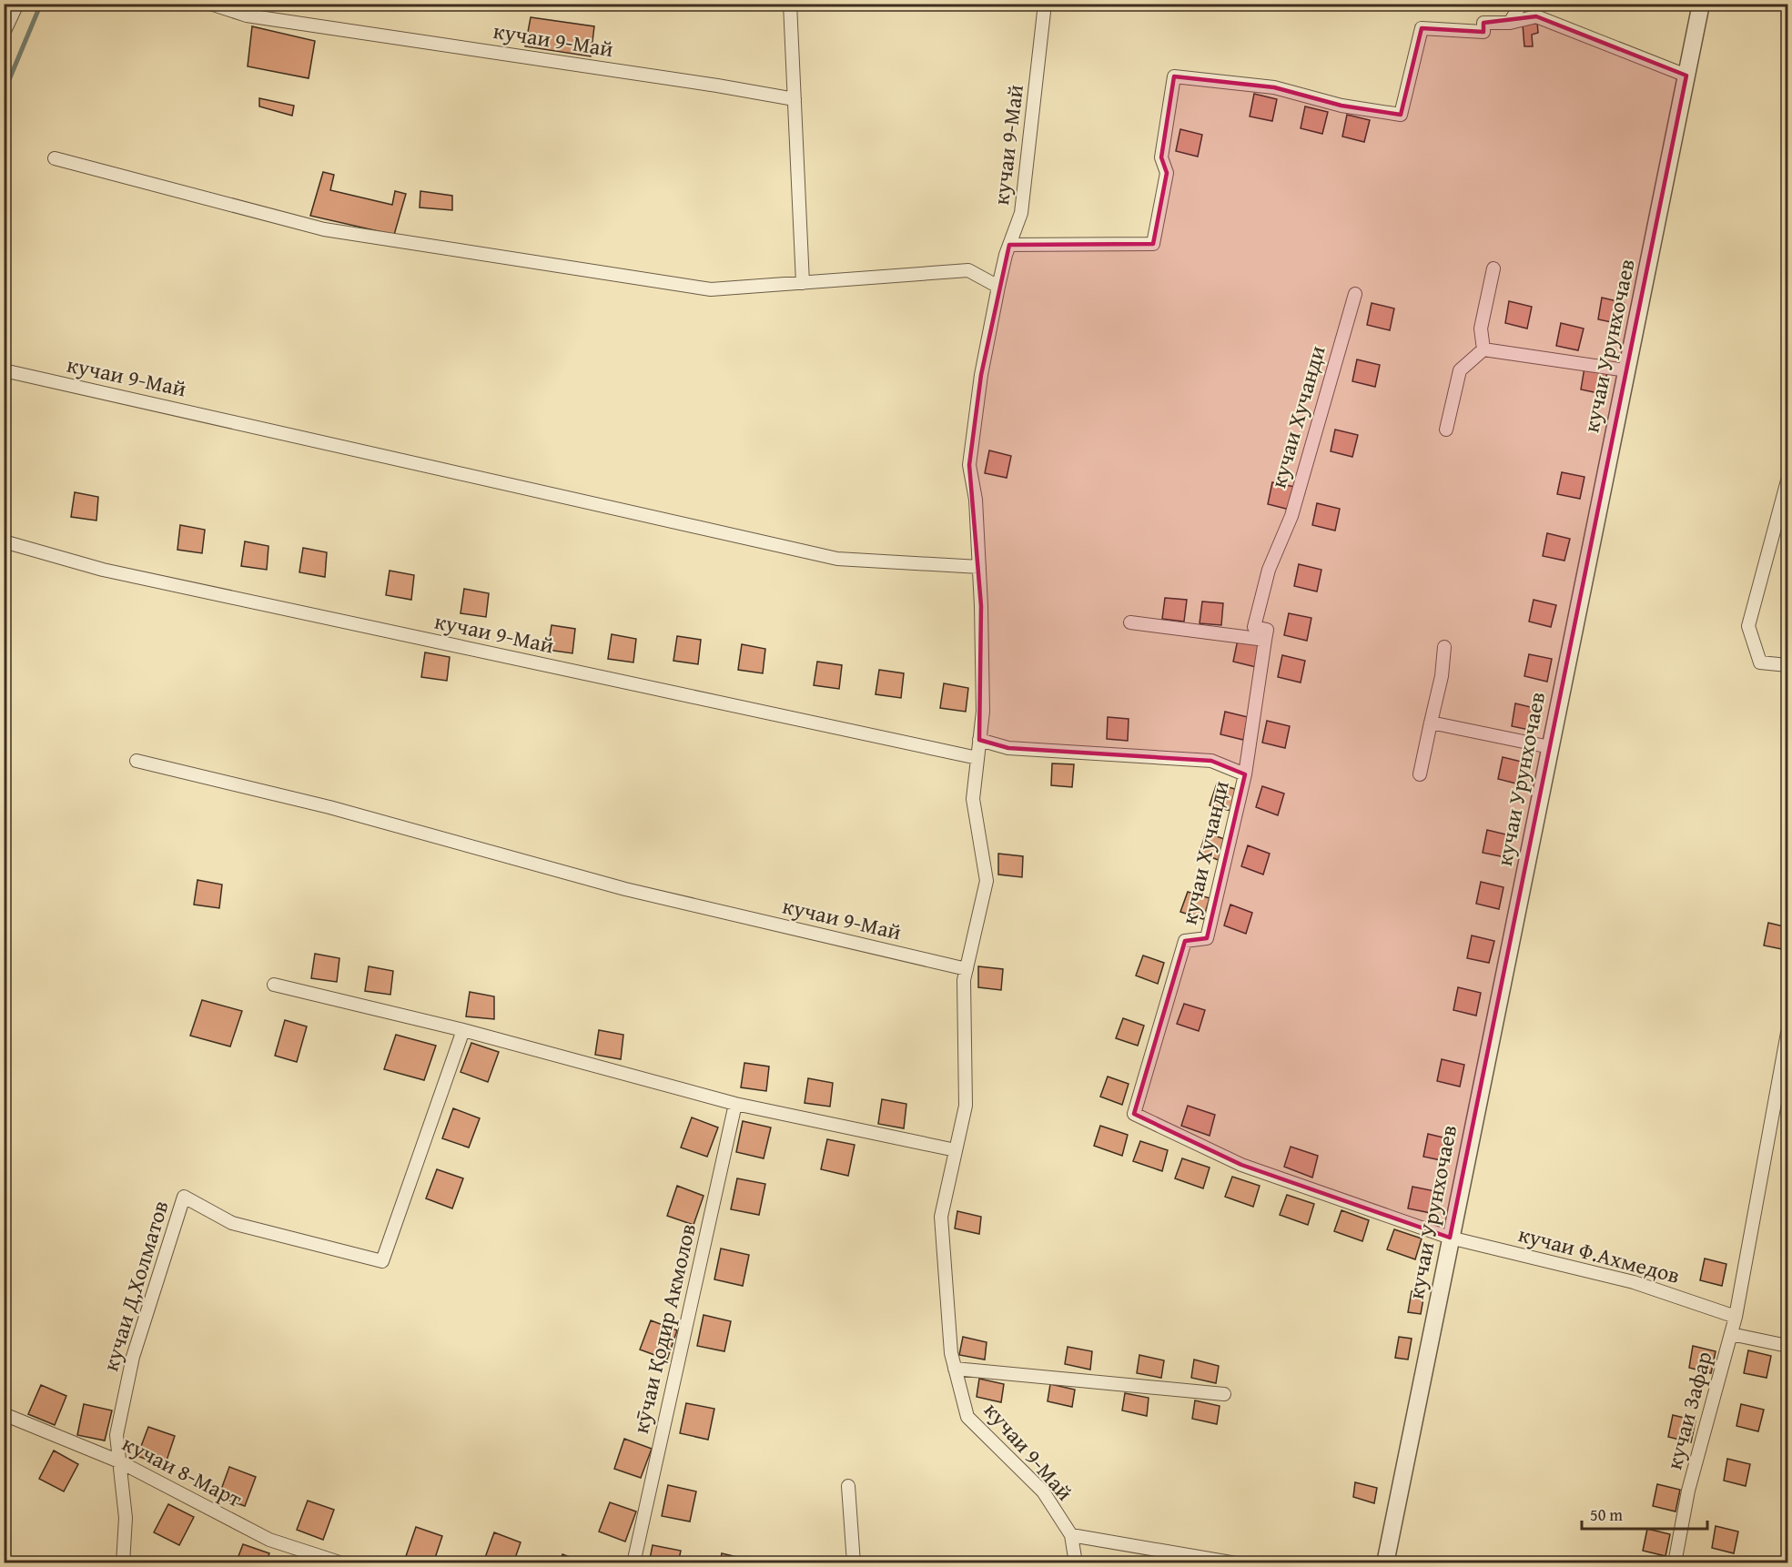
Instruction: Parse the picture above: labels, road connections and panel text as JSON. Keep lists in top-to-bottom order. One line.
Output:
{"streets":{"street":["кучаи 9-Май","кучаи Урунхочаев","кучаи Хучанди","кучаи Ф.Ахмедов","кучаи Д,Холматов","кӯчаи Қодир Акмолов","кучаи Зафар","кучаи 8-Март"]},"crossings":[["кучаи Урунхочаев","кучаи Хучанди"],["кучаи Урунхочаев","кучаи Ф.Ахмедов"],["кучаи Хучанди","кучаи Ф.Ахмедов"],["кучаи Д,Холматов","кучаи 8-Март"]],"scale_bar":"50 m"}
